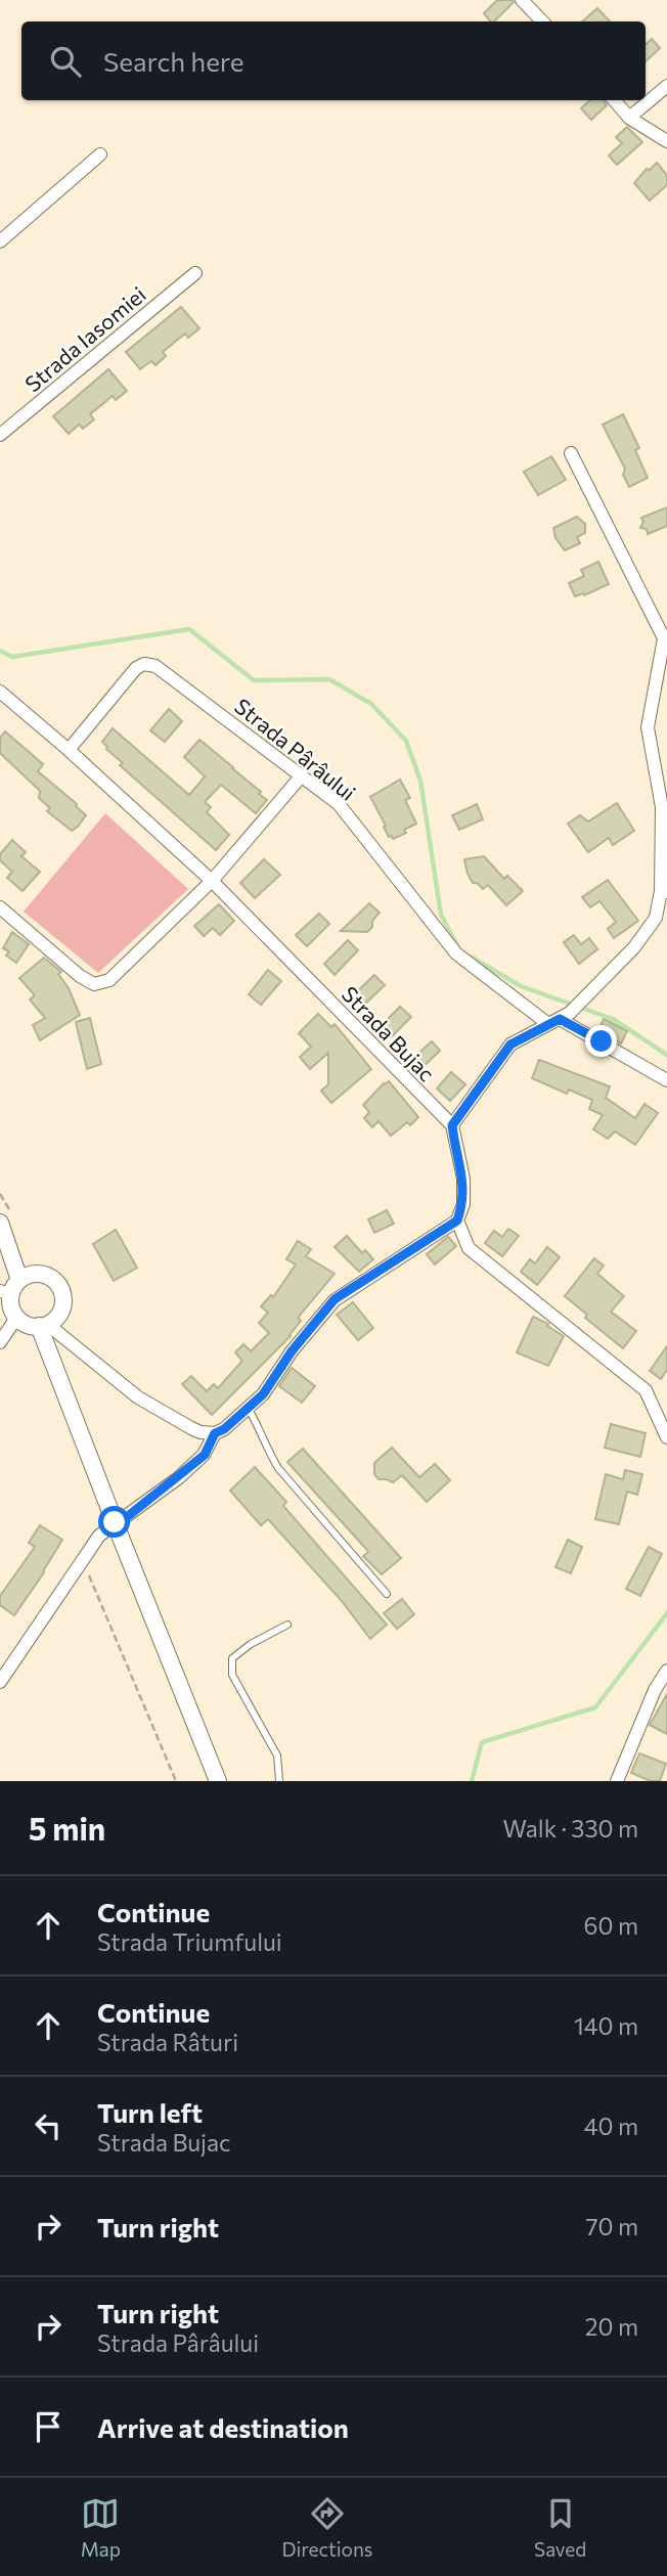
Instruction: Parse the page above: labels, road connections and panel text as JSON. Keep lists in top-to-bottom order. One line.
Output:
{"streets":{"street":["Strada Iasomiei","Strada Pârâului","Strada Bujac"]},"crossings":[["Strada Pârâului","Strada Bujac"]],"page":{"search":"Search here","heading":["5 min","Walk · 330 m"],"list":[["Continue","Strada Triumfului","60 m"],["Continue","Strada Râturi","140 m"],["Turn left","Strada Bujac","40 m"],["Turn right","70 m"],["Turn right","Strada Pârâului","20 m"],"Arrive at destination"],"nav":["Map","Directions","Saved"]}}
